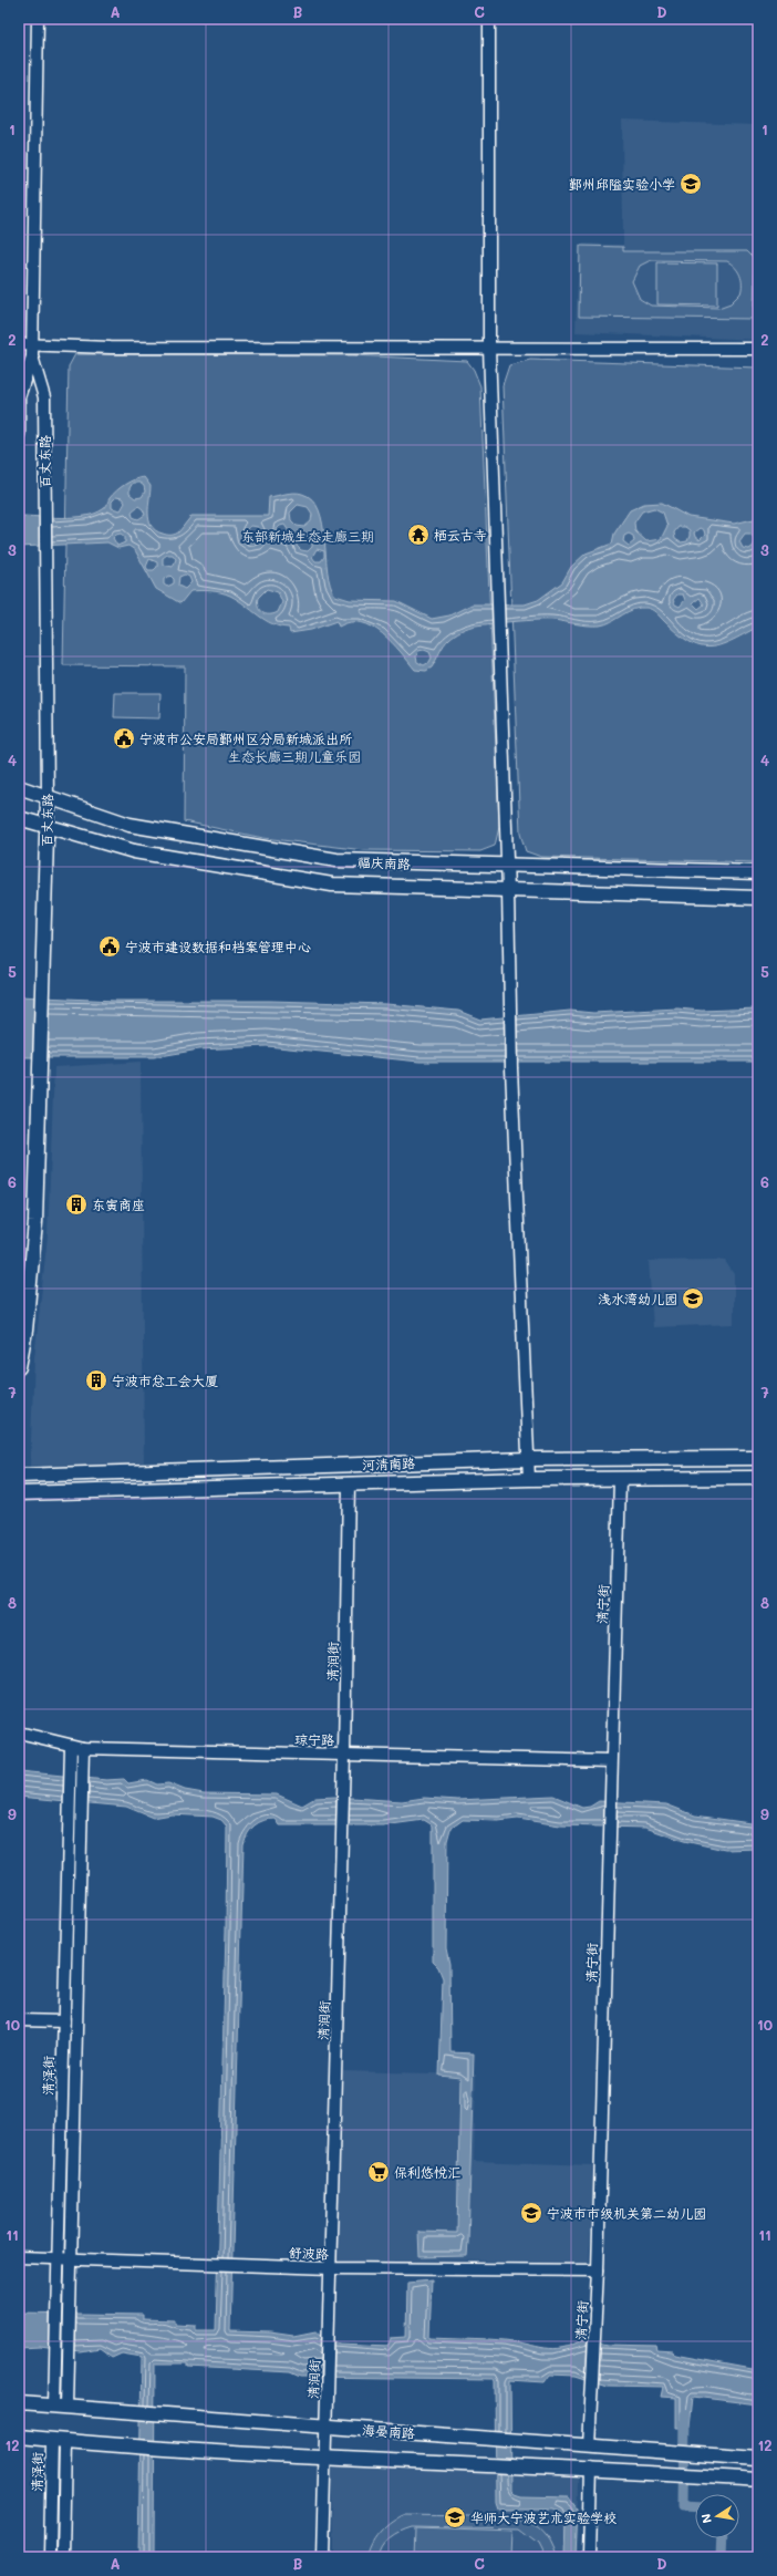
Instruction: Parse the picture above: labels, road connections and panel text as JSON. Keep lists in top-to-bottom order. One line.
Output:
{"streets":{"main road":["百丈东路","福庆南路","河清南路","海晏南路"],"street":["清宁街","清润街","琼宁路","清泽街","舒波路"]},"crossings":[["百丈东路","福庆南路"],["河清南路","清宁街"],["河清南路","清润街"],["清宁街","琼宁路"],["清宁街","舒波路"],["清宁街","海晏南路"],["清润街","琼宁路"],["清润街","舒波路"],["清润街","海晏南路"],["琼宁路","清泽街"],["清泽街","舒波路"],["清泽街","海晏南路"]],"parks":["东部新城生态走廊三期","生态长廊三期儿童乐园"],"places":{"school or university":["鄞州邱隘实验小学","浅水湾幼儿园","宁波市市级机关第二幼儿园","华师大宁波艺术实验学校"],"temple":["栖云古寺"],"public building":["宁波市公安局鄞州区分局新城派出所","宁波市建设数据和档案管理中心"],"building":["东寅商座","宁波市总工会大厦"],"supermarket":["保利悠悦汇"]},"north":"left","grid":{"columns":["A","B","C","D"],"rows":["1","2","3","4","5","6","7","8","9","10","11","12"]}}
